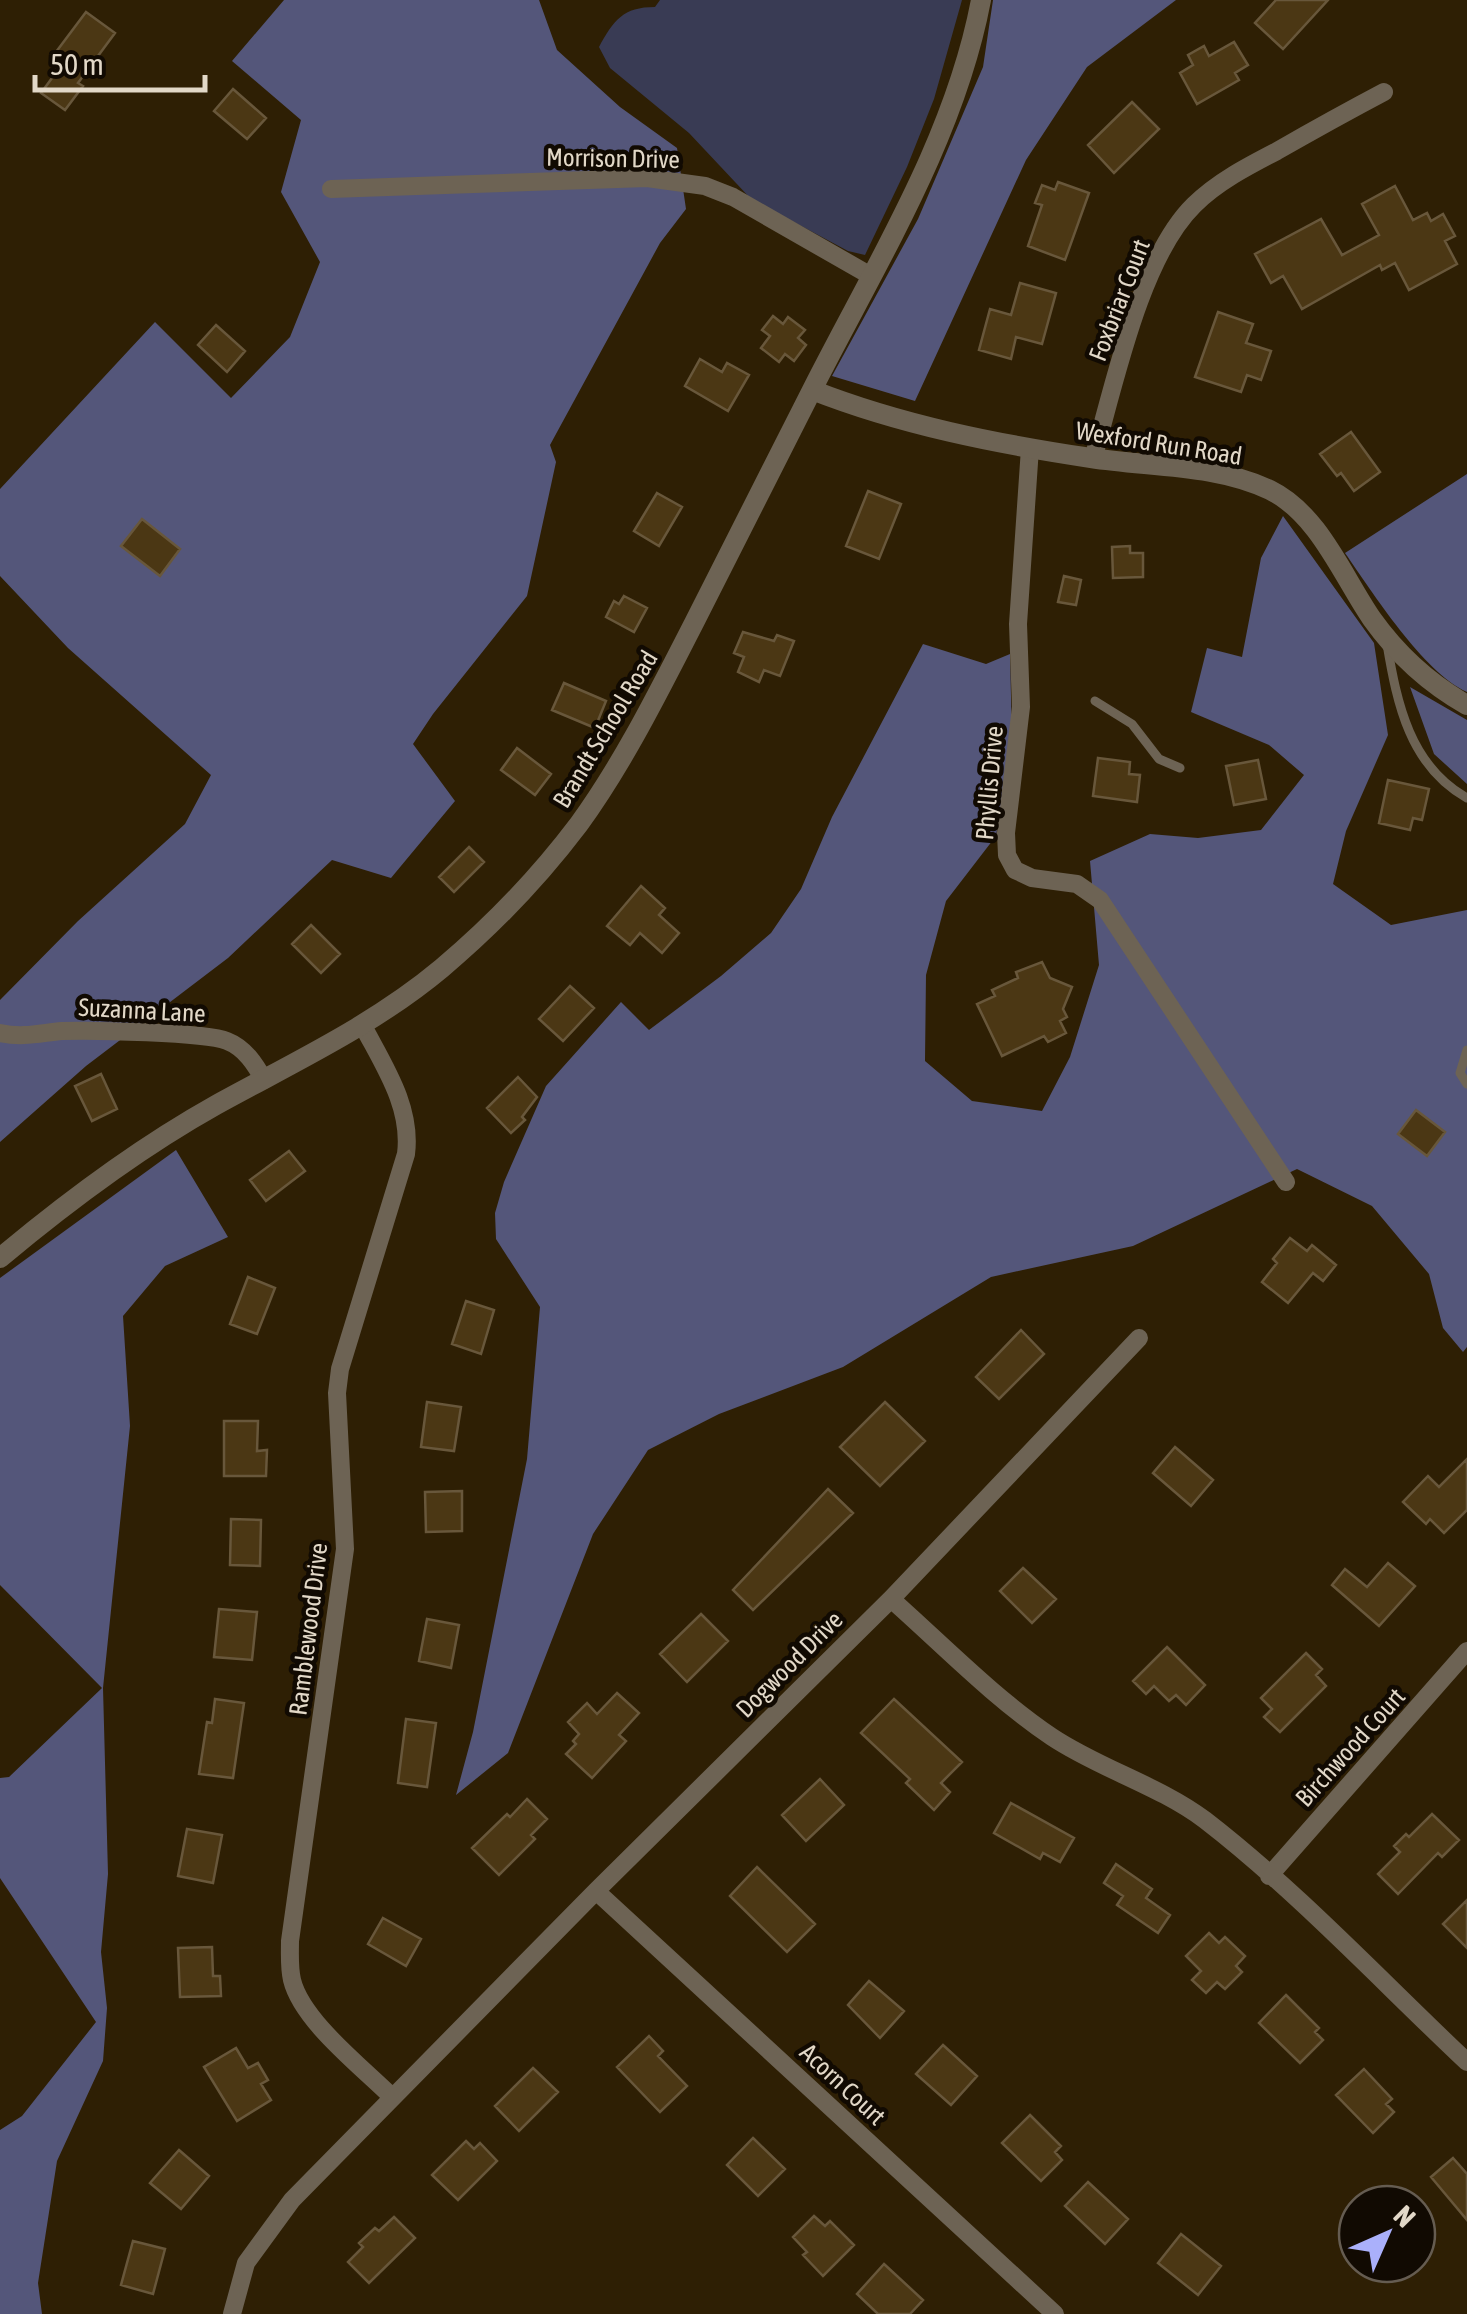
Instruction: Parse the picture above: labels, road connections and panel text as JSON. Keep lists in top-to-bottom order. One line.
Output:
{"streets":{"street":["Morrison Drive","Foxbriar Court","Wexford Run Road","Brandt School Road","Phyllis Drive","Suzanna Lane","Ramblewood Drive","Dogwood Drive","Birchwood Court","Acorn Court"]},"crossings":[["Morrison Drive","Brandt School Road"],["Foxbriar Court","Wexford Run Road"],["Wexford Run Road","Brandt School Road"],["Wexford Run Road","Phyllis Drive"],["Brandt School Road","Suzanna Lane"],["Brandt School Road","Ramblewood Drive"],["Ramblewood Drive","Dogwood Drive"],["Dogwood Drive","Acorn Court"]],"scale_bar":"50 m","north":"top right"}
